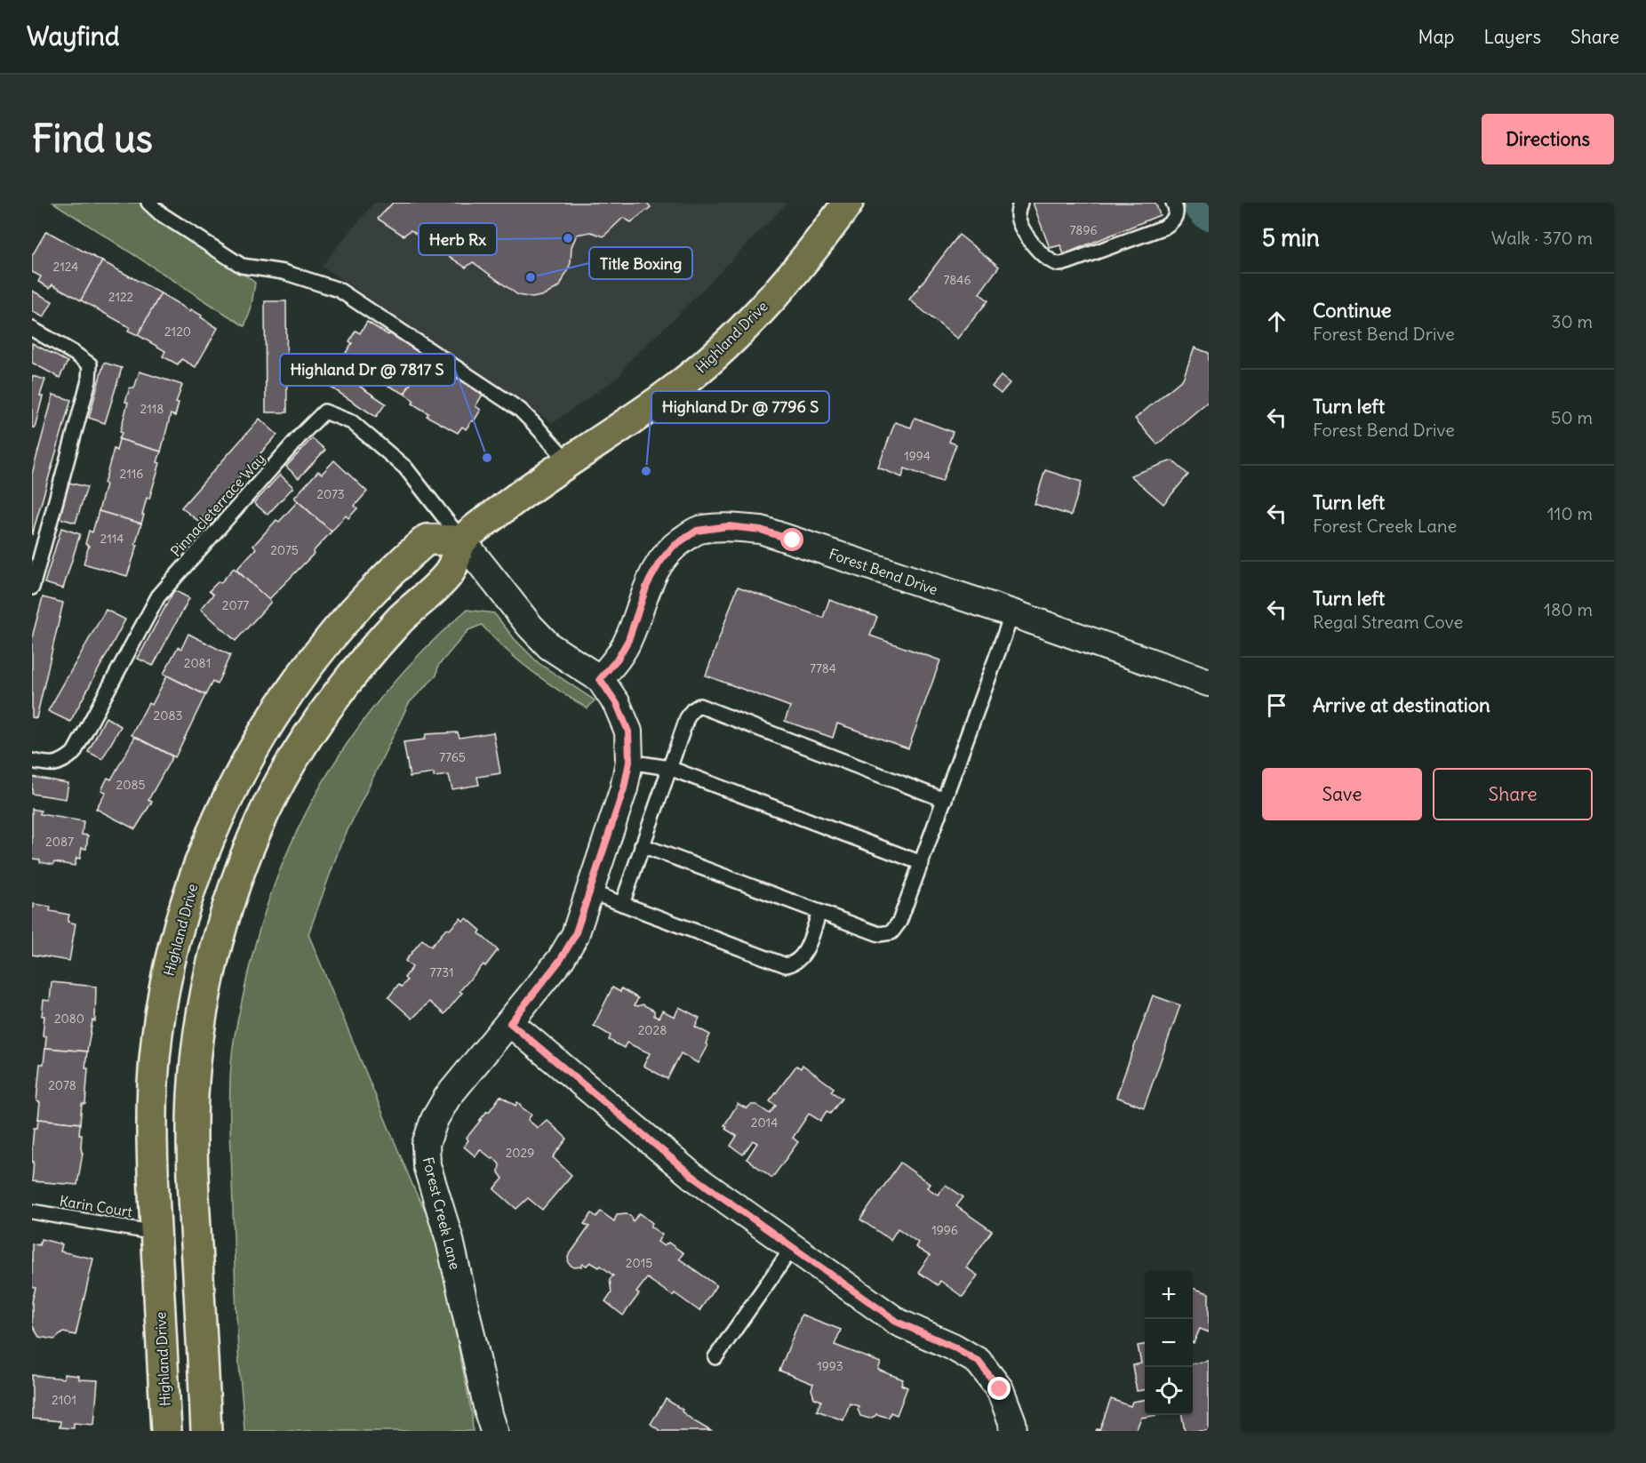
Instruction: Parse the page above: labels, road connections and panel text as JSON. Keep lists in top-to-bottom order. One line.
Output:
{"streets":{"main road":["Highland Drive"],"street":["Forest Bend Drive","Forest Creek Lane"],"lane":["Pinnacleterrace Way","Karin Court"]},"crossings":[["Highland Drive","Pinnacleterrace Way"],["Highland Drive","Karin Court"],["Highland Drive","Forest Creek Lane"],["Pinnacleterrace Way","Forest Creek Lane"],["Forest Bend Drive","Forest Creek Lane"]],"places":["Herb Rx","Title Boxing","Highland Dr @ 7817 S","Highland Dr @ 7796 S"],"house_numbers":["7896","2124","7846","2122","2120","2118","1994","2116","2073","2114","2075","2077","2081","7784","2083","7765","2085","2087","7731","2080","2028","2078","2014","2029","1996","2015","1993","2101"],"page":{"header":"Wayfind","nav":["Map","Layers","Share"],"buttons":["Directions",["Save","Share"]],"title":"Find us","heading":["5 min","Walk · 370 m"],"list":[["Continue","Forest Bend Drive","30 m"],["Turn left","Forest Bend Drive","50 m"],["Turn left","Forest Creek Lane","110 m"],["Turn left","Regal Stream Cove","180 m"],"Arrive at destination"],"map_buttons":["+","−"]}}
